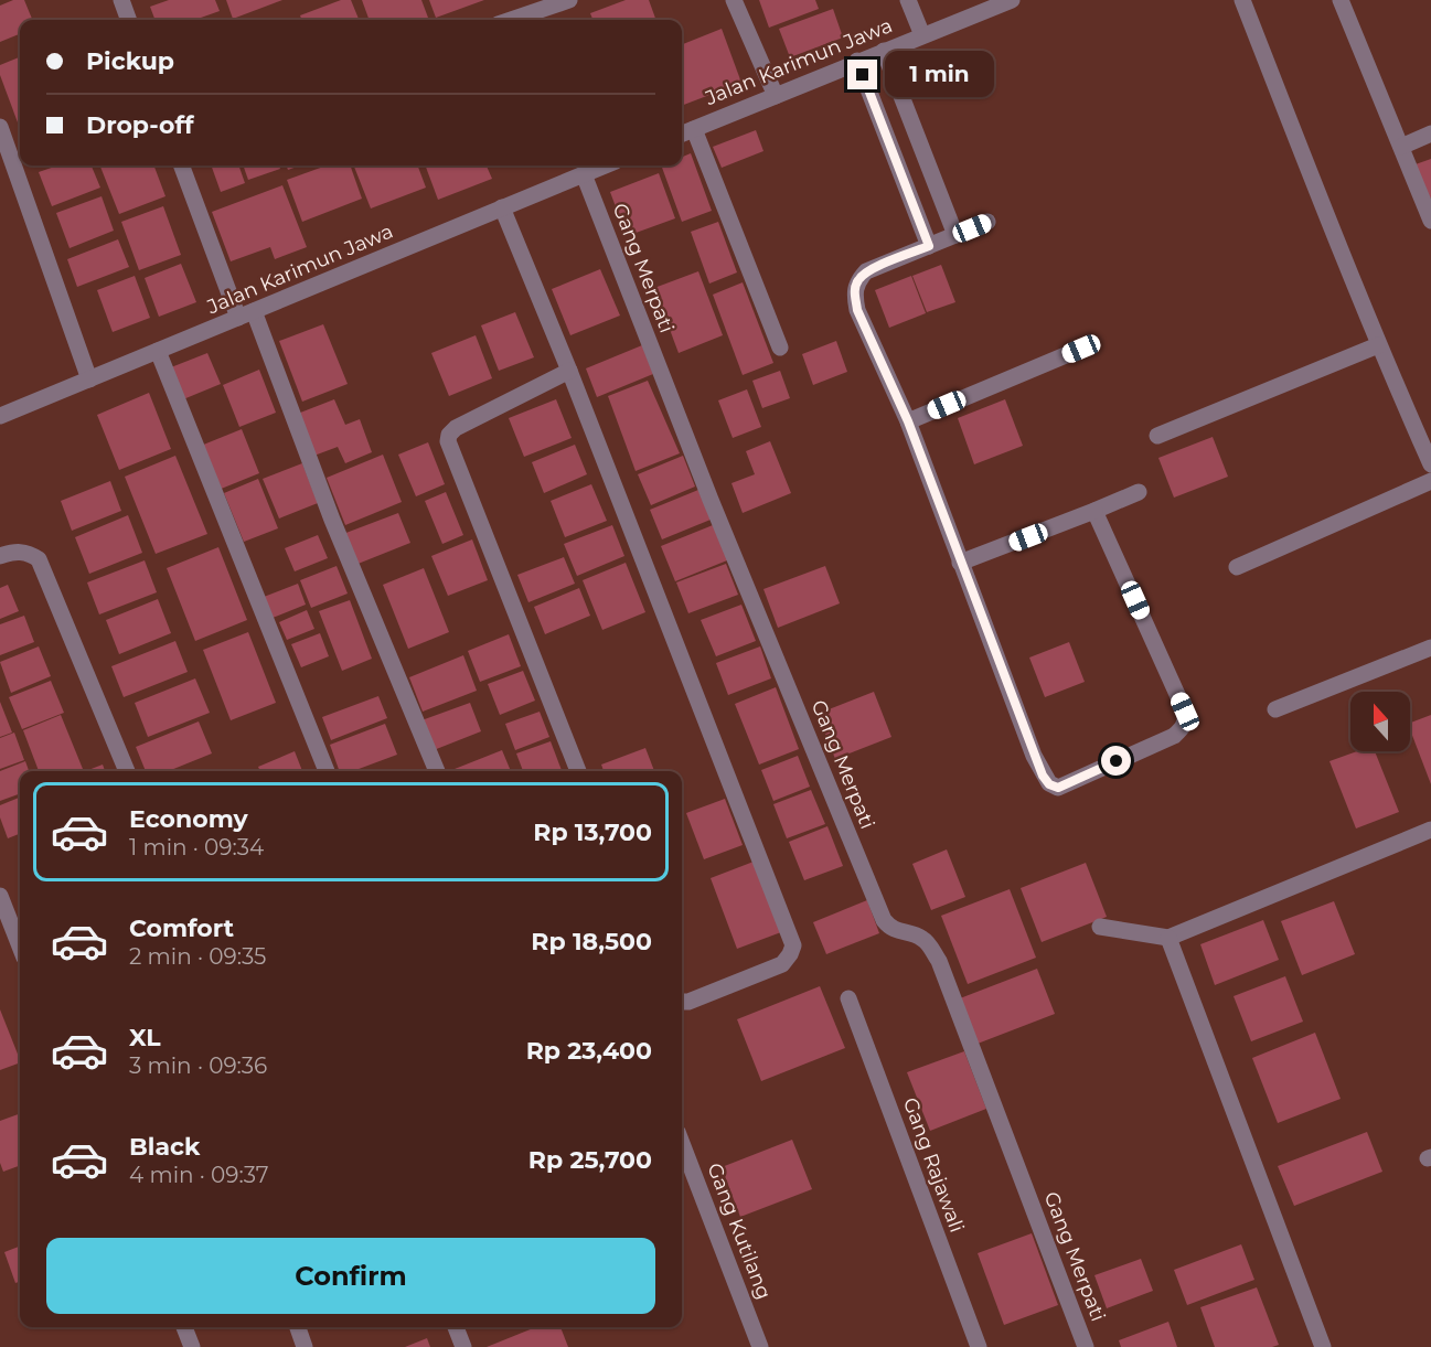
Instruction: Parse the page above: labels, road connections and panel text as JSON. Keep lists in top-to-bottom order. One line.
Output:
{"streets":{"street":["Jalan Karimun Jawa","Gang Merpati","Gang Rajawali","Gang Kutilang"]},"crossings":[["Jalan Karimun Jawa","Gang Merpati"]],"north":"top","page":{"banner":["Pickup","Drop-off"],"bubble":"1 min","list":[{"name":"Economy","note":"1 min · 09:34","value":"Rp 13,700"},{"name":"Comfort","note":"2 min · 09:35","value":"Rp 18,500"},{"name":"XL","note":"3 min · 09:36","value":"Rp 23,400"},{"name":"Black","note":"4 min · 09:37","value":"Rp 25,700"}],"buttons":"Confirm"}}
